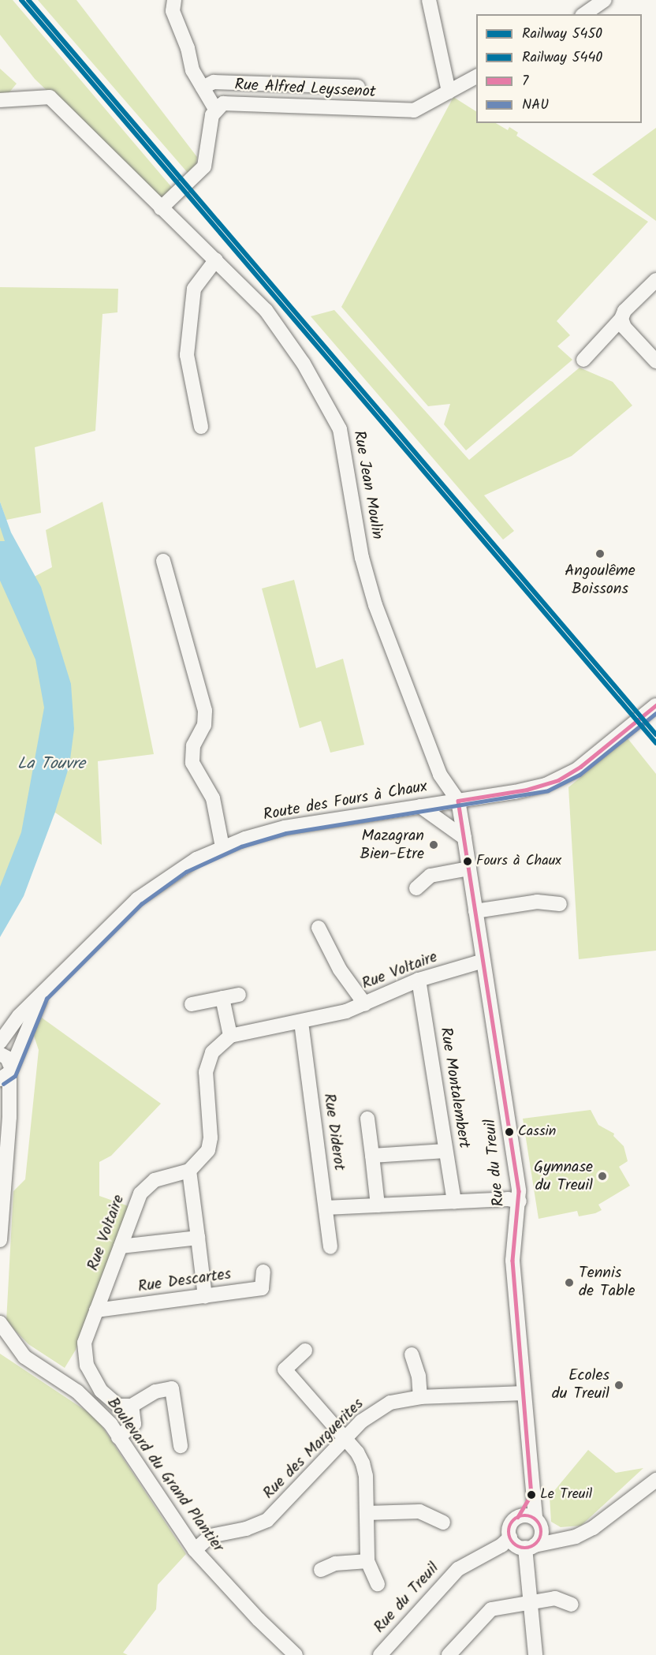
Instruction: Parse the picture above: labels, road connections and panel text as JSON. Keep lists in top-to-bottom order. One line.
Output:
{"streets":{"street":["Rue Alfred Leyssenot","Rue Jean Moulin","Route des Fours à Chaux","Rue Voltaire","Rue Montalembert","Rue Diderot","Rue du Treuil","Rue Descartes","Rue des Marguerites","Boulevard du Grand Plantier"]},"crossings":[["Rue Alfred Leyssenot","Rue Jean Moulin"],["Rue Jean Moulin","Route des Fours à Chaux"],["Rue Jean Moulin","Rue du Treuil"],["Route des Fours à Chaux","Rue du Treuil"],["Rue Voltaire","Rue Montalembert"],["Rue Voltaire","Rue Diderot"],["Rue Voltaire","Rue du Treuil"],["Rue Voltaire","Rue Descartes"],["Rue du Treuil","Rue des Marguerites"],["Rue des Marguerites","Boulevard du Grand Plantier"]],"water":["La Touvre"],"places":["Angoulême Boissons","Mazagran Bien-Etre","Fours à Chaux","Cassin","Gymnase du Treuil","Tennis de Table","Ecoles du Treuil","Le Treuil"],"lines":["rail line 5450","rail line 5440","transit line 7","transit line NAU"],"legend":["Railway 5450","Railway 5440","7","NAU"]}
